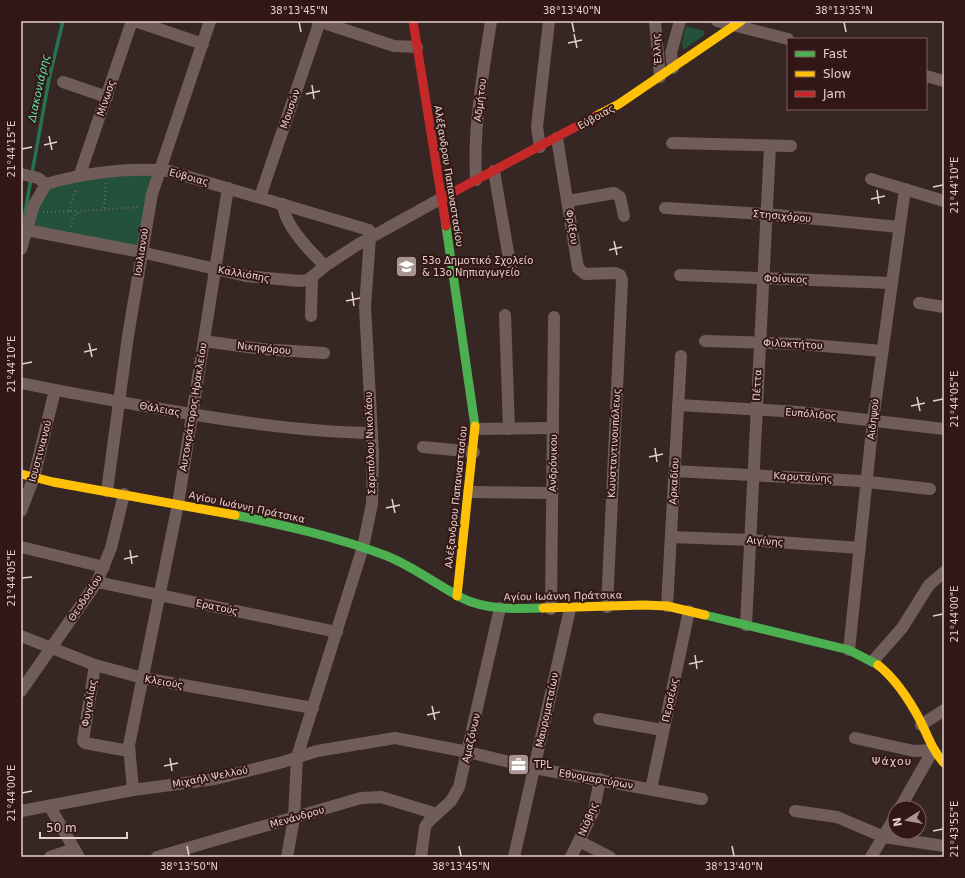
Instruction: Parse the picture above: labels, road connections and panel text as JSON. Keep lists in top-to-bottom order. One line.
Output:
{"streets":{"main road":["Εύβοιας","Αλέξανδρου Παπαναστασίου","Αγίου Ιωάννη Πράτσικα"],"street":["Έλλης","Μίνωος","Αδμήτου","Μουσών","Στησιχόρου","Φρίξου","Ιουλιανού","Καλλιόπης","Φοίνικος","Φιλοκτήτου","Νικηφόρου","Πέττα","Αυτοκράτορος Ηρακλείου","Θάλειας","Ευπόλιδος","Αιδηψού","Σαριπόλου Νικολάου","Κωνσταντινουπόλεως","Ιουστινιανού","Ανδρόνικου","Καρυταίνης","Αρκαδίου","Αιγίνης","Θεοδοσίου","Ερατούς","Κλειούς","Περσέως","Φυγαλίας","Μαυροματαίων","Αμαζόνων","Μιχαήλ Ψελλού","Εθνομαρτύρων","Μενάνδρου","Νιόβης"]},"crossings":[["Έλλης","Εύβοιας"],["Μίνωος","Εύβοιας"],["Αδμήτου","Εύβοιας"],["Μουσών","Εύβοιας"],["Εύβοιας","Αλέξανδρου Παπαναστασίου"],["Εύβοιας","Φρίξου"],["Εύβοιας","Ιουλιανού"],["Εύβοιας","Καλλιόπης"],["Εύβοιας","Αυτοκράτορος Ηρακλείου"],["Εύβοιας","Σαριπόλου Νικολάου"],["Αλέξανδρου Παπαναστασίου","Καλλιόπης"],["Αλέξανδρου Παπαναστασίου","Αγίου Ιωάννη Πράτσικα"],["Στησιχόρου","Πέττα"],["Στησιχόρου","Αιδηψού"],["Φρίξου","Κωνσταντινουπόλεως"],["Ιουλιανού","Καλλιόπης"],["Ιουλιανού","Θάλειας"],["Ιουλιανού","Αγίου Ιωάννη Πράτσικα"],["Καλλιόπης","Αυτοκράτορος Ηρακλείου"],["Καλλιόπης","Σαριπόλου Νικολάου"],["Φοίνικος","Πέττα"],["Φοίνικος","Αιδηψού"],["Φιλοκτήτου","Πέττα"],["Φιλοκτήτου","Αιδηψού"],["Νικηφόρου","Αυτοκράτορος Ηρακλείου"],["Πέττα","Ευπόλιδος"],["Πέττα","Καρυταίνης"],["Πέττα","Αγίου Ιωάννη Πράτσικα"],["Πέττα","Αιγίνης"],["Αυτοκράτορος Ηρακλείου","Θάλειας"],["Αυτοκράτορος Ηρακλείου","Αγίου Ιωάννη Πράτσικα"],["Αυτοκράτορος Ηρακλείου","Ερατούς"],["Αυτοκράτορος Ηρακλείου","Κλειούς"],["Αυτοκράτορος Ηρακλείου","Φυγαλίας"],["Αυτοκράτορος Ηρακλείου","Μιχαήλ Ψελλού"],["Θάλειας","Σαριπόλου Νικολάου"],["Θάλειας","Ιουστινιανού"],["Ευπόλιδος","Αιδηψού"],["Ευπόλιδος","Αρκαδίου"],["Αιδηψού","Καρυταίνης"],["Αιδηψού","Αγίου Ιωάννη Πράτσικα"],["Αιδηψού","Αιγίνης"],["Σαριπόλου Νικολάου","Αγίου Ιωάννη Πράτσικα"],["Σαριπόλου Νικολάου","Ερατούς"],["Σαριπόλου Νικολάου","Κλειούς"],["Σαριπόλου Νικολάου","Μιχαήλ Ψελλού"],["Σαριπόλου Νικολάου","Μενάνδρου"],["Κωνσταντινουπόλεως","Αγίου Ιωάννη Πράτσικα"],["Ιουστινιανού","Αγίου Ιωάννη Πράτσικα"],["Ανδρόνικου","Αγίου Ιωάννη Πράτσικα"],["Καρυταίνης","Αρκαδίου"],["Αρκαδίου","Αγίου Ιωάννη Πράτσικα"],["Αρκαδίου","Αιγίνης"],["Αγίου Ιωάννη Πράτσικα","Θεοδοσίου"],["Αγίου Ιωάννη Πράτσικα","Περσέως"],["Αγίου Ιωάννη Πράτσικα","Μαυροματαίων"],["Αγίου Ιωάννη Πράτσικα","Αμαζόνων"],["Θεοδοσίου","Ερατούς"],["Θεοδοσίου","Κλειούς"],["Κλειούς","Φυγαλίας"],["Περσέως","Εθνομαρτύρων"],["Μαυροματαίων","Εθνομαρτύρων"],["Αμαζόνων","Εθνομαρτύρων"],["Αμαζόνων","Μενάνδρου"],["Μιχαήλ Ψελλού","Εθνομαρτύρων"],["Εθνομαρτύρων","Νιόβης"]],"districts":["Ψάχου"],"water":["Διακονιάρης"],"places":{"school or university":["53ο Δημοτικό Σχολείο & 13ο Νηπιαγωγείο"],"office":["TPL"]},"legend":["Fast","Slow","Jam"],"scale_bar":"50 m","north":"left","coordinates":["38°13'45\"N","38°13'40\"N","38°13'35\"N","21°44'15\"E","21°44'10\"E","21°44'05\"E","21°44'00\"E","21°43'55\"E","38°13'50\"N"]}
